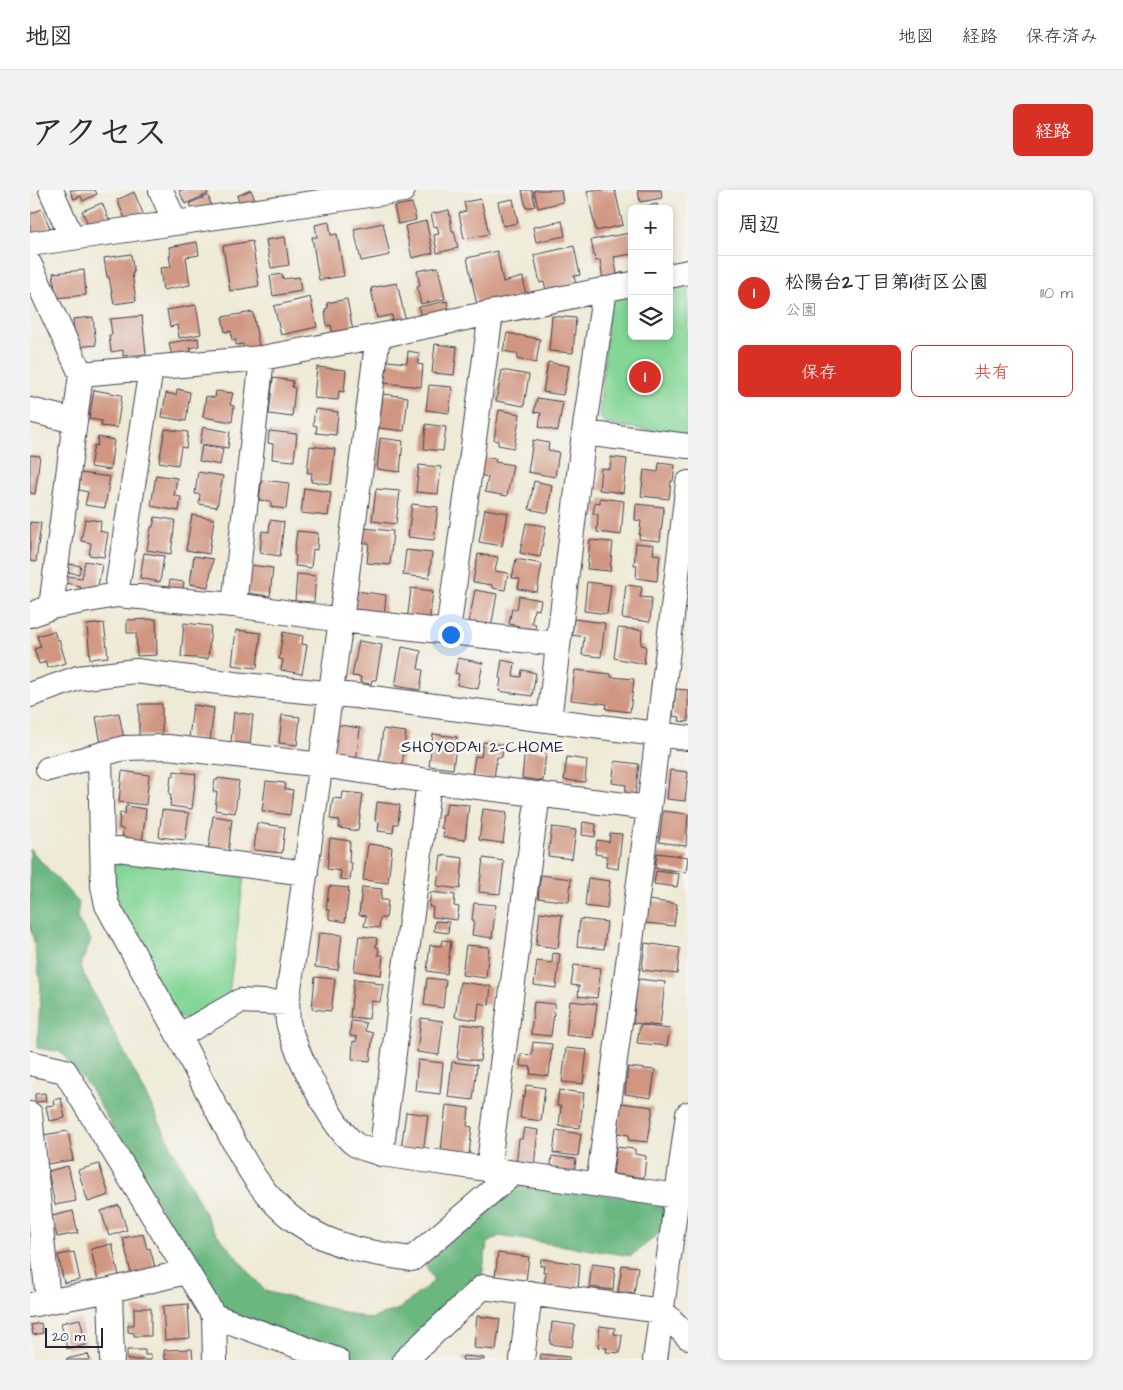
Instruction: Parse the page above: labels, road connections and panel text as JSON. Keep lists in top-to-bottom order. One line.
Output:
{"districts":["SHOYODAI 2-CHOME"],"scale_bar":"20 m","page":{"header":"地図","nav":["地図","経路","保存済み"],"title":"アクセス","buttons":["経路",["保存","共有"]],"heading":"周辺","map_buttons":["+","−"],"list":[{"mark":"1","name":"松陽台2丁目第1街区公園","note":"公園","value":"110 m"}],"pins":"1","scale":"20 m"}}
